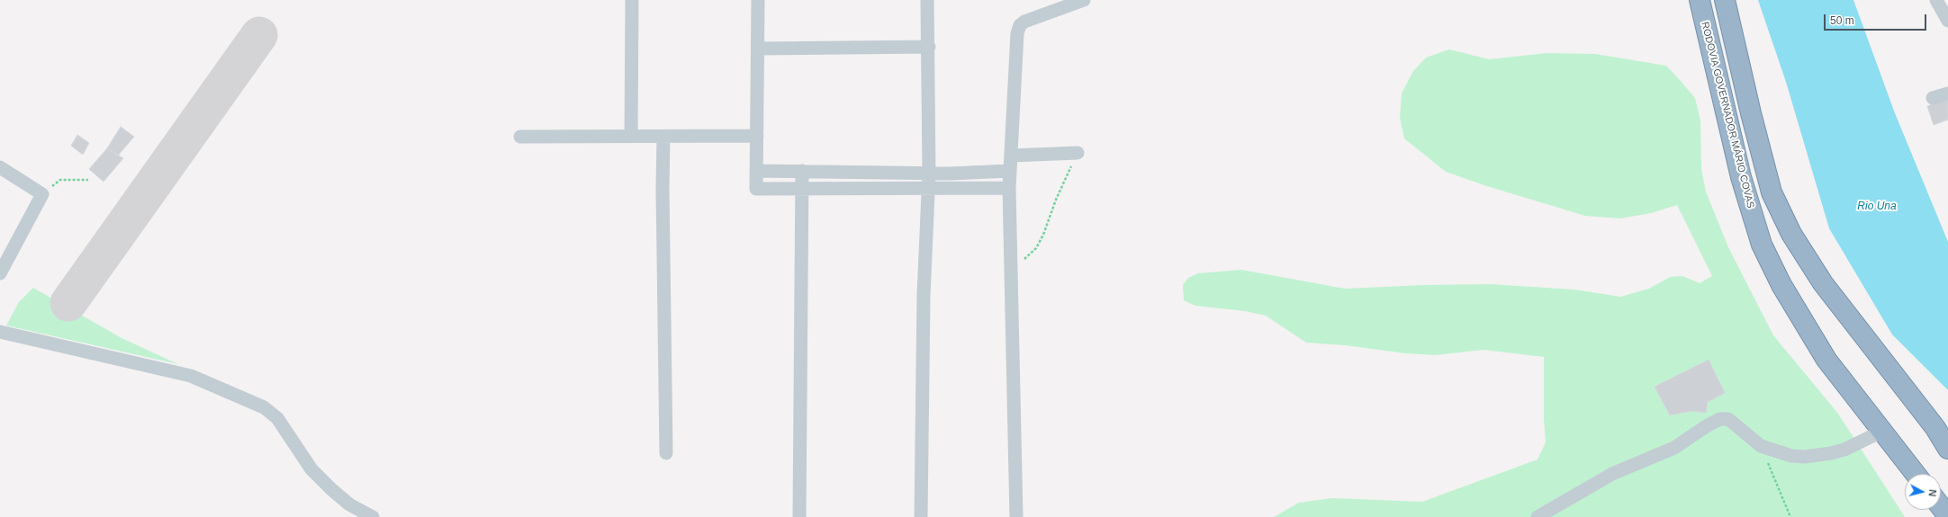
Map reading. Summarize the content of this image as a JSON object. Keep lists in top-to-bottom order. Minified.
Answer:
{"streets":{"highway":["RODOVIA GOVERNADOR MÁRIO COVAS"]},"water":["Rio Una"],"scale_bar":"50 m","north":"right"}
